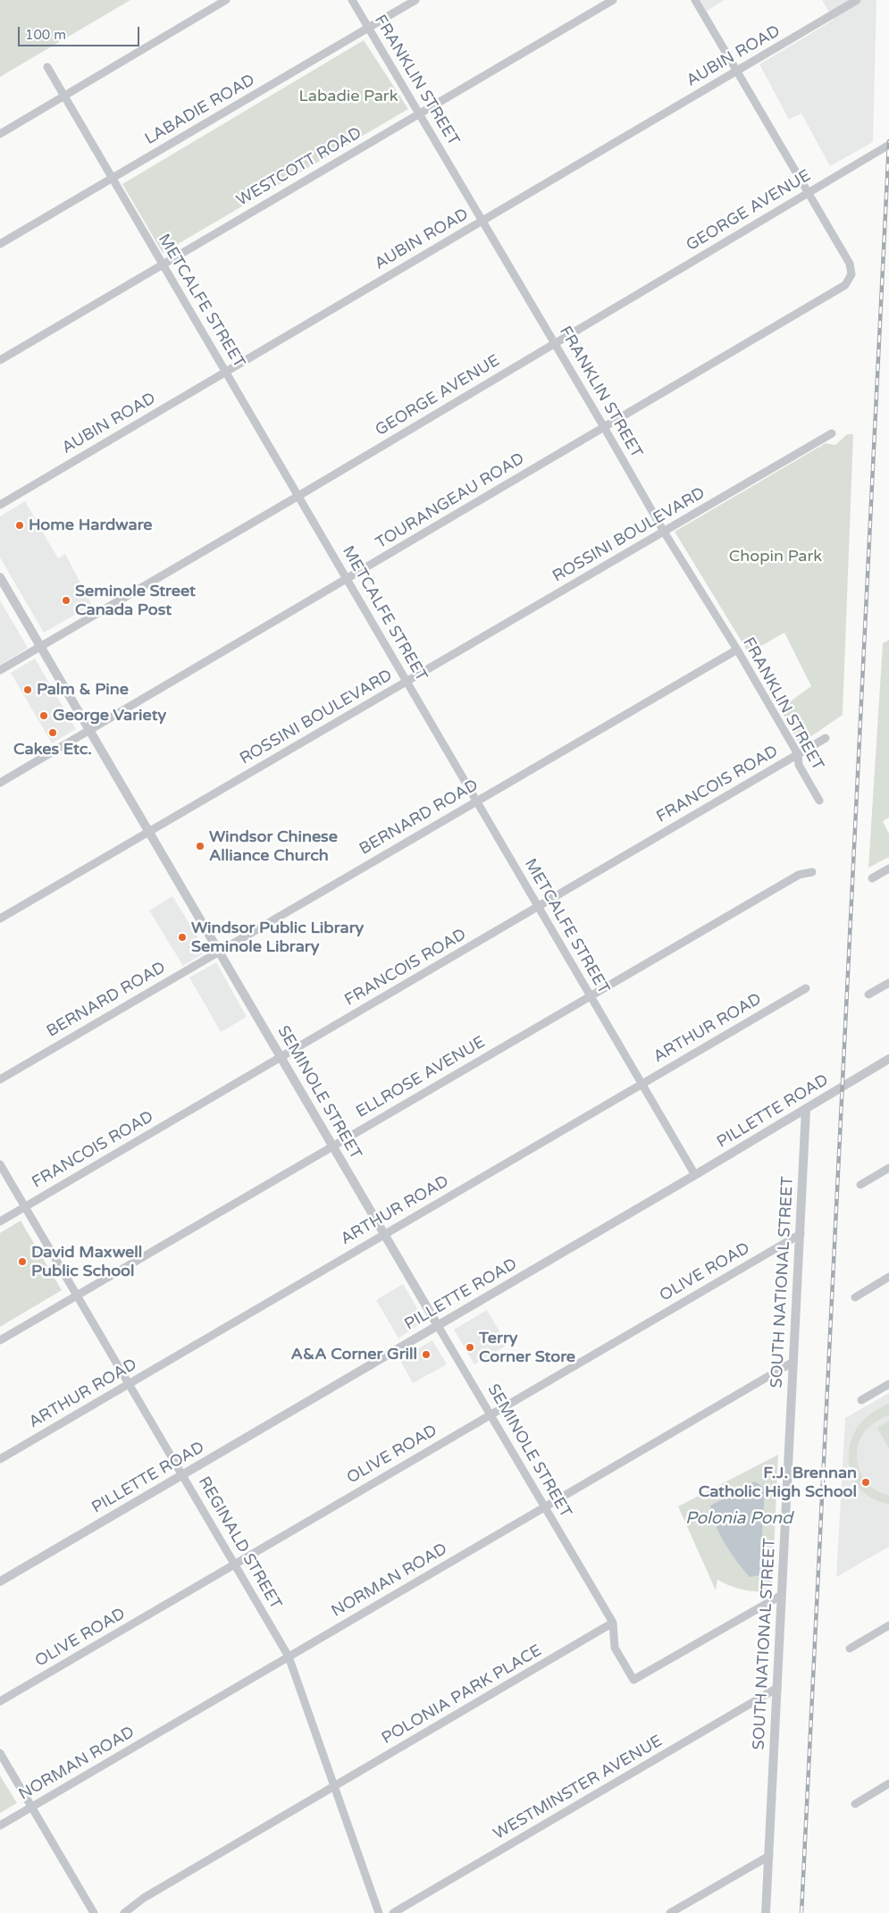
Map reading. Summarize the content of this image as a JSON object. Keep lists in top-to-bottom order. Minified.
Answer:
{"streets":{"street":["AUBIN ROAD","FRANKLIN STREET","LABADIE ROAD","WESTCOTT ROAD","GEORGE AVENUE","METCALFE STREET","TOURANGEAU ROAD","ROSSINI BOULEVARD","FRANCOIS ROAD","BERNARD ROAD","ARTHUR ROAD","ELLROSE AVENUE","SEMINOLE STREET","PILLETTE ROAD","OLIVE ROAD","SOUTH NATIONAL STREET","REGINALD STREET","NORMAN ROAD","POLONIA PARK PLACE","WESTMINSTER AVENUE"]},"crossings":[["AUBIN ROAD","FRANKLIN STREET"],["AUBIN ROAD","METCALFE STREET"],["FRANKLIN STREET","LABADIE ROAD"],["FRANKLIN STREET","WESTCOTT ROAD"],["FRANKLIN STREET","GEORGE AVENUE"],["FRANKLIN STREET","TOURANGEAU ROAD"],["FRANKLIN STREET","ROSSINI BOULEVARD"],["FRANKLIN STREET","FRANCOIS ROAD"],["FRANKLIN STREET","BERNARD ROAD"],["LABADIE ROAD","METCALFE STREET"],["WESTCOTT ROAD","METCALFE STREET"],["GEORGE AVENUE","METCALFE STREET"],["GEORGE AVENUE","TOURANGEAU ROAD"],["GEORGE AVENUE","SEMINOLE STREET"],["METCALFE STREET","TOURANGEAU ROAD"],["METCALFE STREET","ROSSINI BOULEVARD"],["METCALFE STREET","FRANCOIS ROAD"],["METCALFE STREET","BERNARD ROAD"],["METCALFE STREET","ARTHUR ROAD"],["METCALFE STREET","ELLROSE AVENUE"],["METCALFE STREET","PILLETTE ROAD"],["TOURANGEAU ROAD","SEMINOLE STREET"],["ROSSINI BOULEVARD","SEMINOLE STREET"],["FRANCOIS ROAD","SEMINOLE STREET"],["FRANCOIS ROAD","REGINALD STREET"],["BERNARD ROAD","SEMINOLE STREET"],["ARTHUR ROAD","SEMINOLE STREET"],["ARTHUR ROAD","REGINALD STREET"],["ELLROSE AVENUE","SEMINOLE STREET"],["ELLROSE AVENUE","REGINALD STREET"],["SEMINOLE STREET","PILLETTE ROAD"],["SEMINOLE STREET","OLIVE ROAD"],["SEMINOLE STREET","NORMAN ROAD"],["SEMINOLE STREET","POLONIA PARK PLACE"],["PILLETTE ROAD","SOUTH NATIONAL STREET"],["PILLETTE ROAD","REGINALD STREET"],["OLIVE ROAD","SOUTH NATIONAL STREET"],["OLIVE ROAD","REGINALD STREET"],["SOUTH NATIONAL STREET","NORMAN ROAD"],["SOUTH NATIONAL STREET","WESTMINSTER AVENUE"],["REGINALD STREET","NORMAN ROAD"],["REGINALD STREET","POLONIA PARK PLACE"]],"water":["Polonia Pond"],"parks":["Labadie Park","Chopin Park"],"places":["Home Hardware","Seminole Street Canada Post","Palm & Pine","George Variety","Cakes Etc.","Windsor Chinese Alliance Church","Windsor Public Library Seminole Library","David Maxwell Public School","Terry Corner Store","A&A Corner Grill","F.J. Brennan Catholic High School"],"scale_bar":"100 m"}
